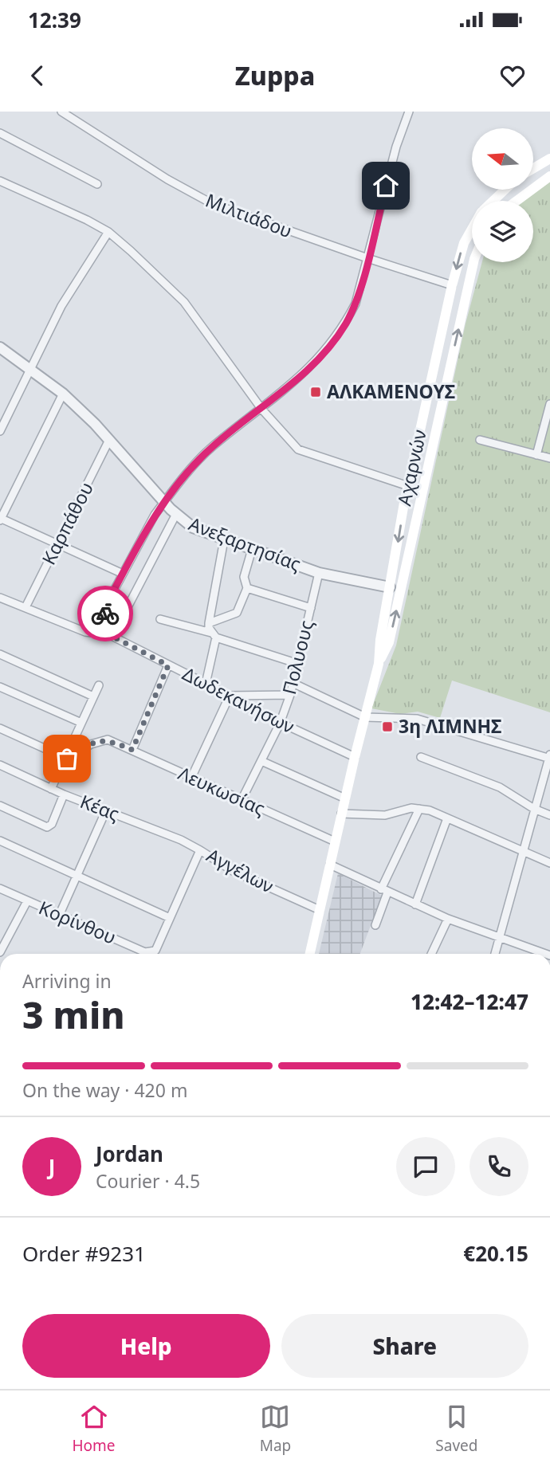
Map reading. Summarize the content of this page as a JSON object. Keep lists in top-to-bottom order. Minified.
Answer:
{"streets":{"main road":["Αχαρνών"],"street":["Μιλτιάδου","Καρπάθου","Ανεξαρτησίας","Πολυους","Δωδεκανήσων","Λευκωσίας","Κέας","Αγγέλων","Κορίνθου"]},"crossings":[["Μιλτιάδου","Αχαρνών"],["Αχαρνών","Ανεξαρτησίας"],["Αχαρνών","Δωδεκανήσων"],["Αχαρνών","Λευκωσίας"],["Αχαρνών","Αγγέλων"],["Καρπάθου","Ανεξαρτησίας"],["Καρπάθου","Δωδεκανήσων"],["Ανεξαρτησίας","Πολυους"],["Πολυους","Δωδεκανήσων"],["Πολυους","Λευκωσίας"],["Κέας","Αγγέλων"],["Αγγέλων","Κορίνθου"]],"places":{"transit":["ΑΛΚΑΜΕΝΟΥΣ","3η ΛΙΜΝΗΣ"]},"north":"left","page":{"status":"12:39","header":"Zuppa","heading":["3 min","Arriving in","12:42–12:47"],"panel":["Jordan","Courier · 4.5","Order #9231","€20.15"],"bar":"On the way · 420 m","round":"J","buttons":["Help","Share"],"tabs":["Home","Map","Saved"]}}
